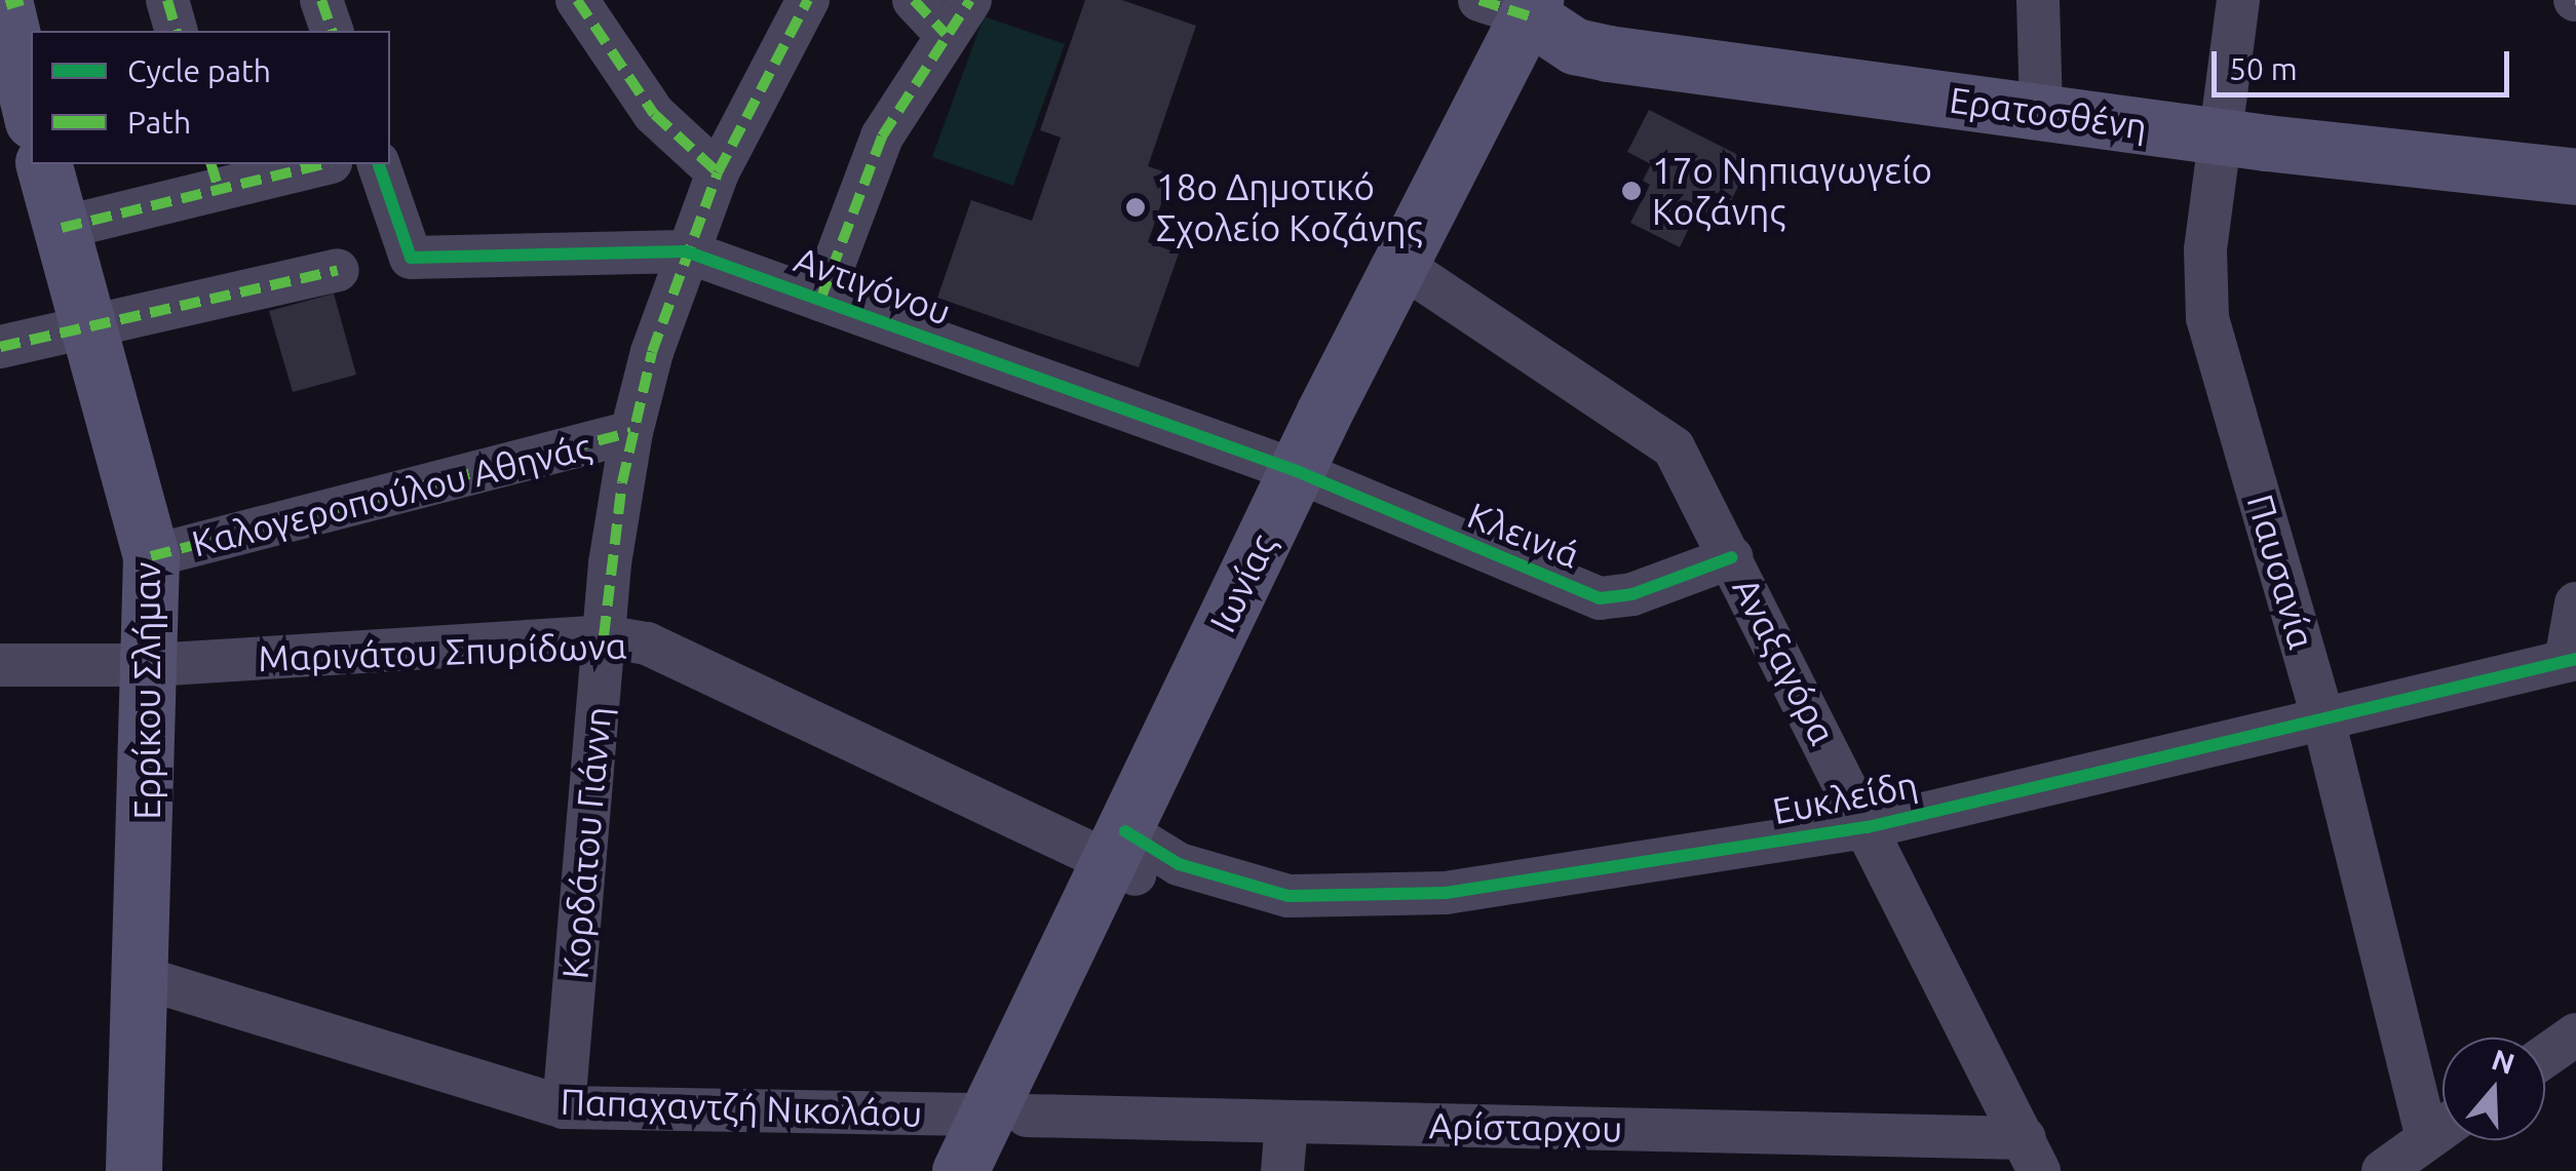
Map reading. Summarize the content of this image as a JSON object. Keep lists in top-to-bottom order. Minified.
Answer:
{"streets":{"street":["Ερατοσθένη","Αντιγόνου","Καλογεροπούλου Αθηνάς","Κλεινιά","Παυσανία","Ιωνίας","Μαρινάτου Σπυρίδωνα","Αναξαγόρα","Ερρίκου Σλήμαν","Ευκλείδη","Κορδάτου Γιάννη","Παπαχαντζή Νικολάου","Αρίσταρχου"]},"crossings":[["Ερατοσθένη","Παυσανία"],["Ερατοσθένη","Ιωνίας"],["Αντιγόνου","Κλεινιά"],["Αντιγόνου","Ιωνίας"],["Αντιγόνου","Κορδάτου Γιάννη"],["Καλογεροπούλου Αθηνάς","Ερρίκου Σλήμαν"],["Καλογεροπούλου Αθηνάς","Κορδάτου Γιάννη"],["Κλεινιά","Ιωνίας"],["Κλεινιά","Αναξαγόρα"],["Παυσανία","Ευκλείδη"],["Ιωνίας","Μαρινάτου Σπυρίδωνα"],["Ιωνίας","Αναξαγόρα"],["Ιωνίας","Ευκλείδη"],["Ιωνίας","Παπαχαντζή Νικολάου"],["Ιωνίας","Αρίσταρχου"],["Μαρινάτου Σπυρίδωνα","Ερρίκου Σλήμαν"],["Μαρινάτου Σπυρίδωνα","Ευκλείδη"],["Μαρινάτου Σπυρίδωνα","Κορδάτου Γιάννη"],["Αναξαγόρα","Ευκλείδη"],["Αναξαγόρα","Αρίσταρχου"],["Ερρίκου Σλήμαν","Παπαχαντζή Νικολάου"],["Κορδάτου Γιάννη","Παπαχαντζή Νικολάου"],["Παπαχαντζή Νικολάου","Αρίσταρχου"]],"places":["17ο Νηπιαγωγείο Κοζάνης","18ο Δημοτικό Σχολείο Κοζάνης"],"legend":["Cycle path","Path"],"scale_bar":"50 m","north":"top"}
